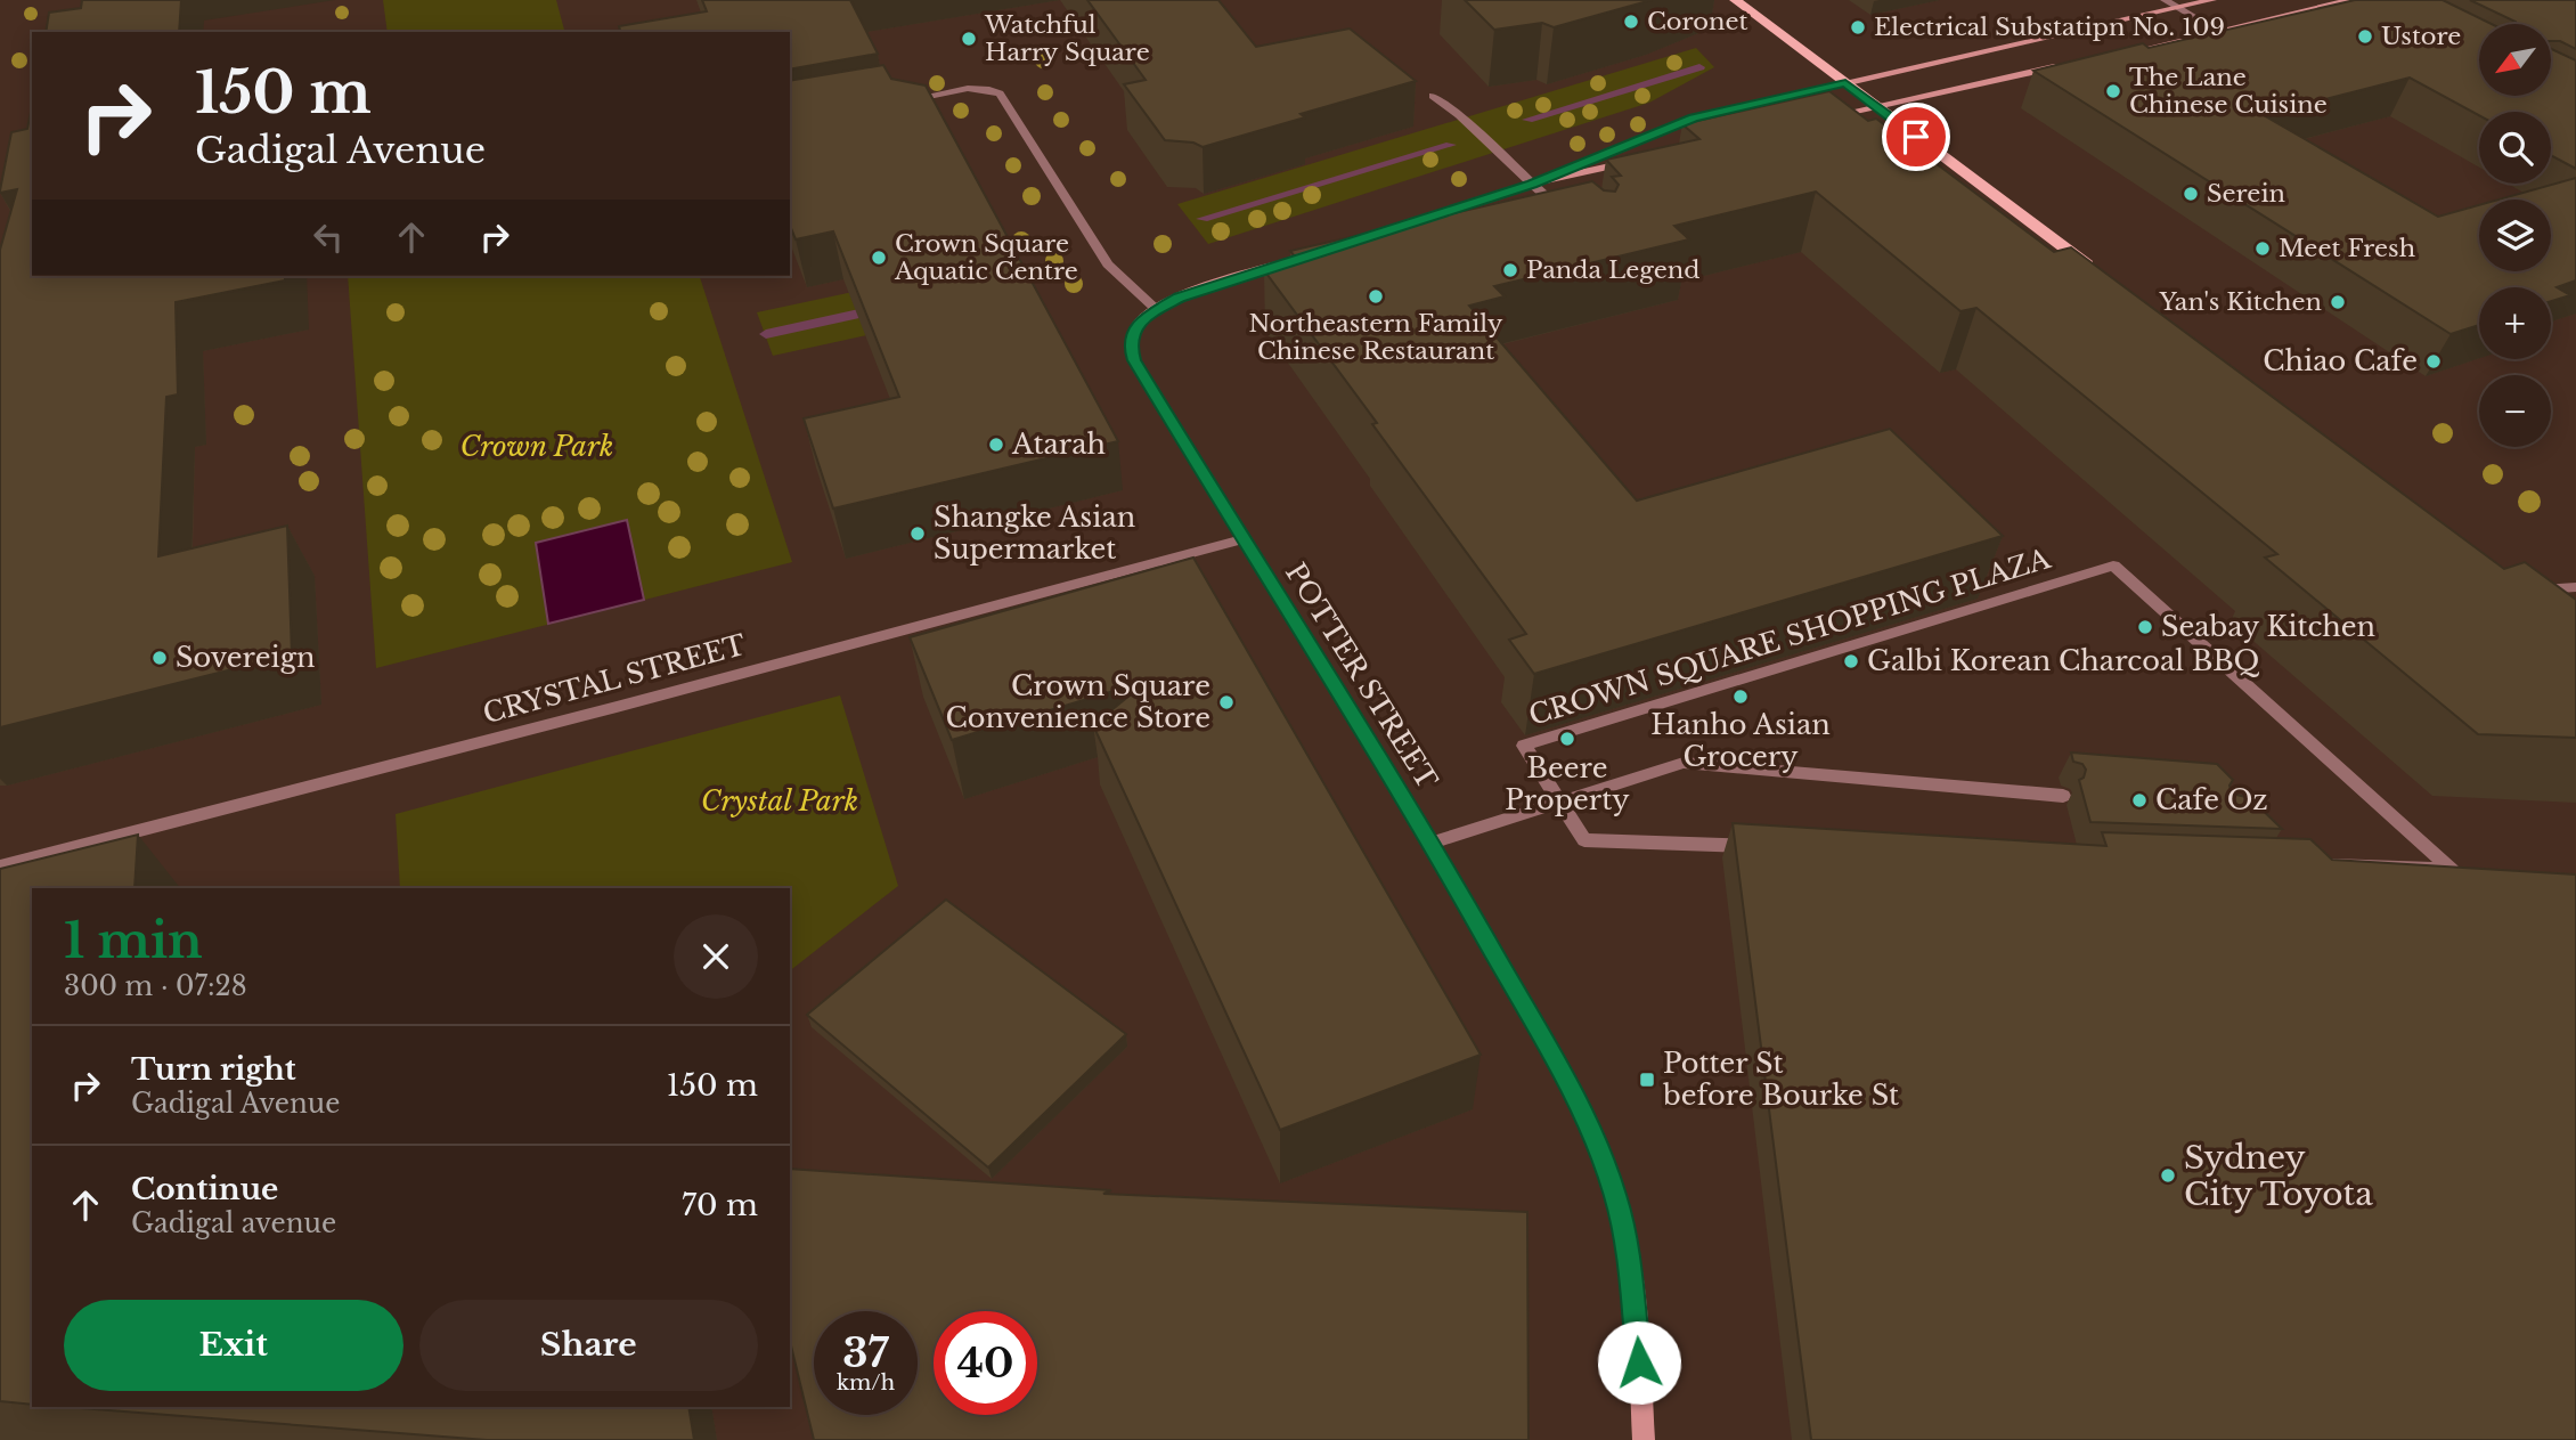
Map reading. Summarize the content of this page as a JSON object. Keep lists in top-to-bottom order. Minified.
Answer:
{"streets":{"street":["CROWN SQUARE SHOPPING PLAZA","POTTER STREET","CRYSTAL STREET"]},"crossings":[["POTTER STREET","CRYSTAL STREET"]],"parks":["Crown Park","Crystal Park"],"places":{"other":["Coronet","Electrical Substatipn No. 109","Ustore","Watchful Harry Square","The Lane Chinese Cuisine","Serein","Meet Fresh","Crown Square Aquatic Centre","Panda Legend","Northeastern Family Chinese Restaurant","Yan's Kitchen","Chiao Cafe","Atarah","Shangke Asian Supermarket","Seabay Kitchen","Sovereign","Galbi Korean Charcoal BBQ","Hanho Asian Grocery","Crown Square Convenience Store","Beere Property","Cafe Oz","Sydney City Toyota"],"transit":["Potter St before Bourke St"]},"north":"bottom left","page":{"map_buttons":["+","−"],"turn":["150 m","Gadigal Avenue"],"heading":["1 min","300 m · 07:28"],"list":[{"name":"Turn right","note":"Gadigal Avenue","value":"150 m"},{"name":"Continue","note":"Gadigal avenue","value":"70 m"}],"buttons":["Exit","Share"],"speed":"37 km/h","limit":"40"}}
